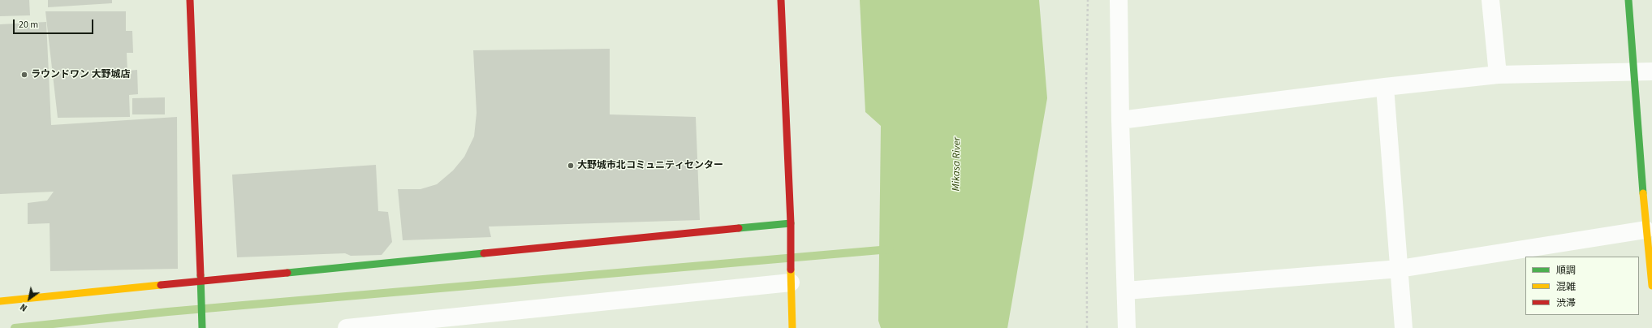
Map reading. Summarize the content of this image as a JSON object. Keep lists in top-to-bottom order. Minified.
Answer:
{"water":["Mikasa River"],"places":["ラウンドワン 大野城店","大野城市北コミュニティセンター"],"legend":["順調","混雑","渋滞"],"scale_bar":"20 m","north":"bottom left"}
